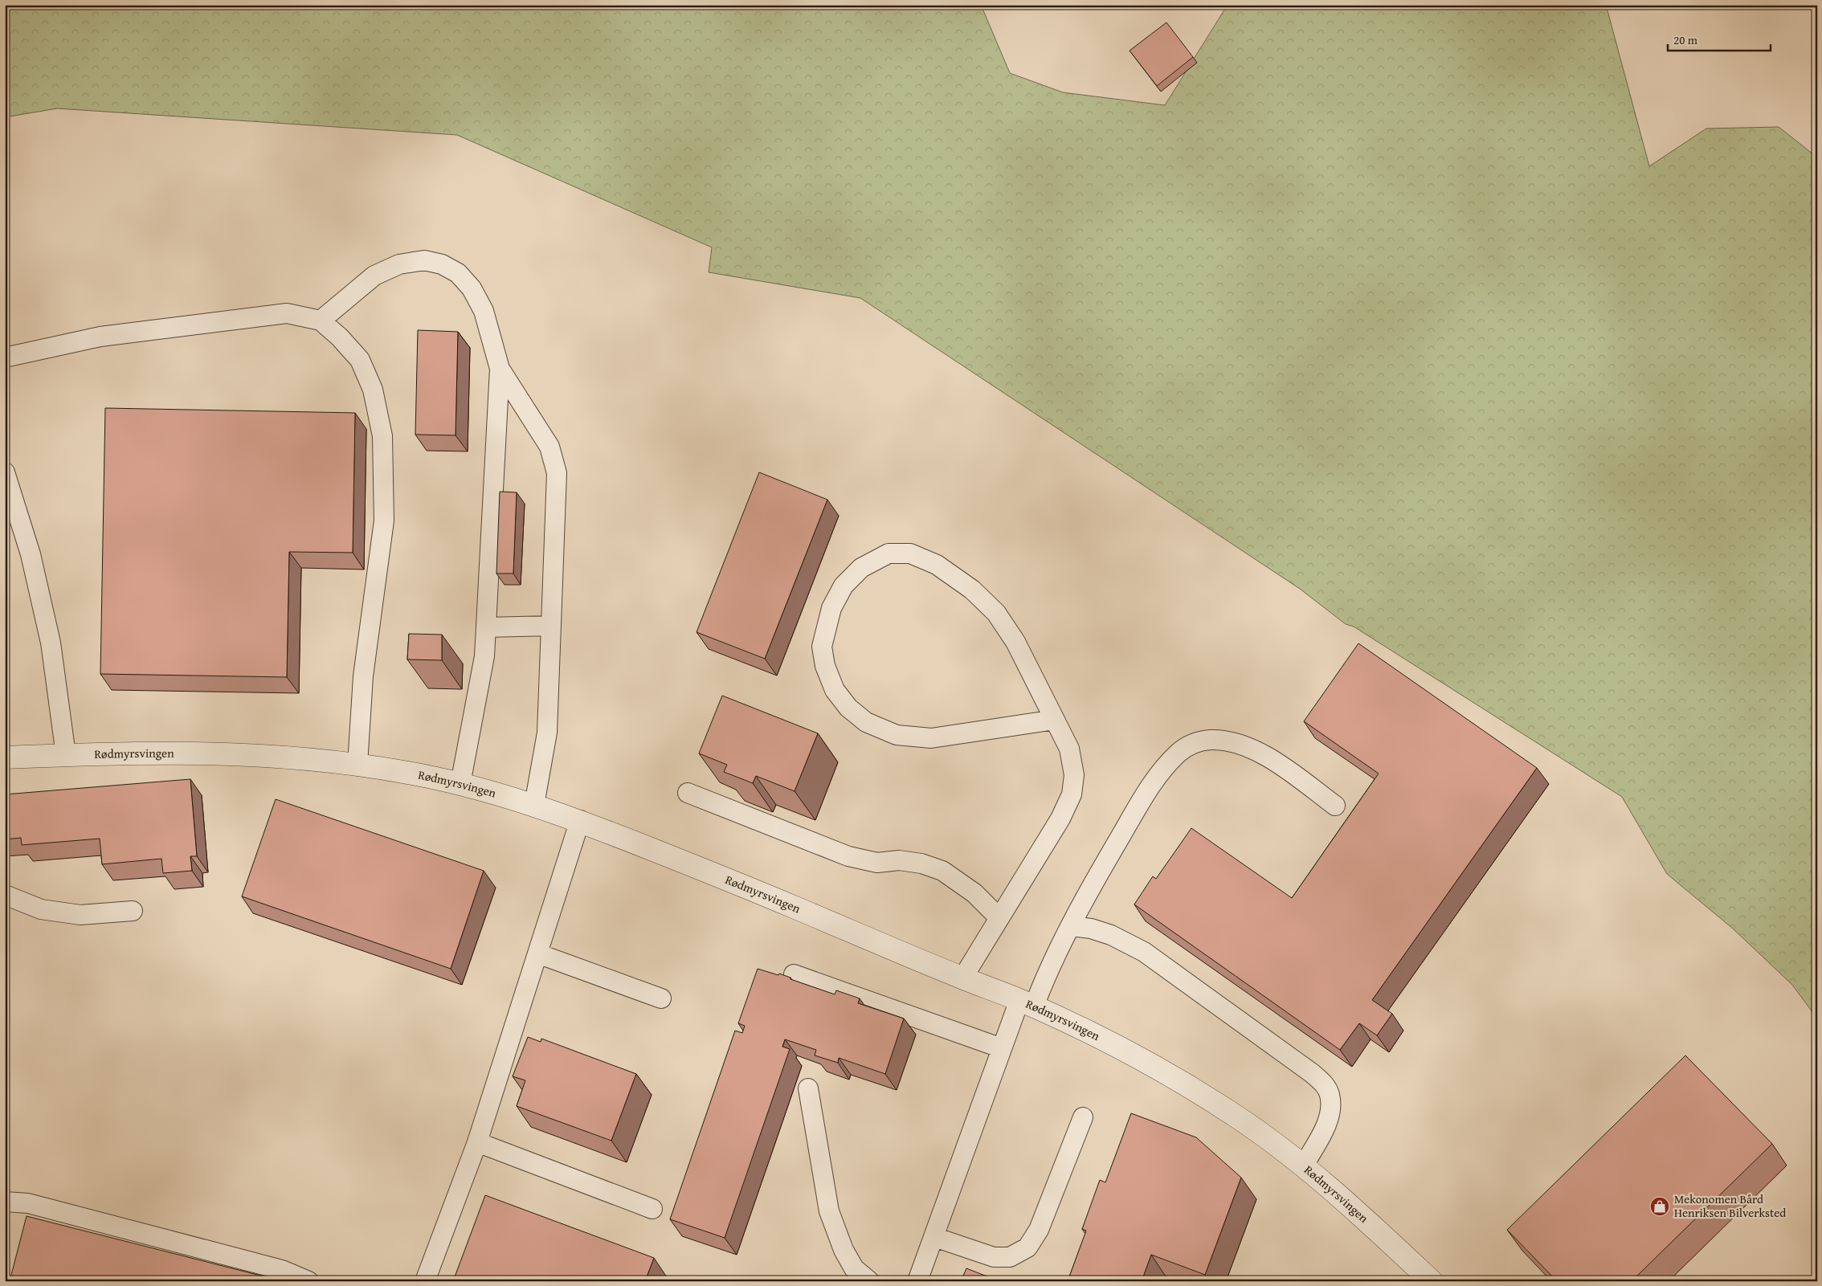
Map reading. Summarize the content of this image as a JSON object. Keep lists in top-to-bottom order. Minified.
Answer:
{"streets":{"street":["Rødmyrsvingen"]},"places":{"shop":["Mekonomen Bård Henriksen Bilverksted"]},"scale_bar":"20 m"}
